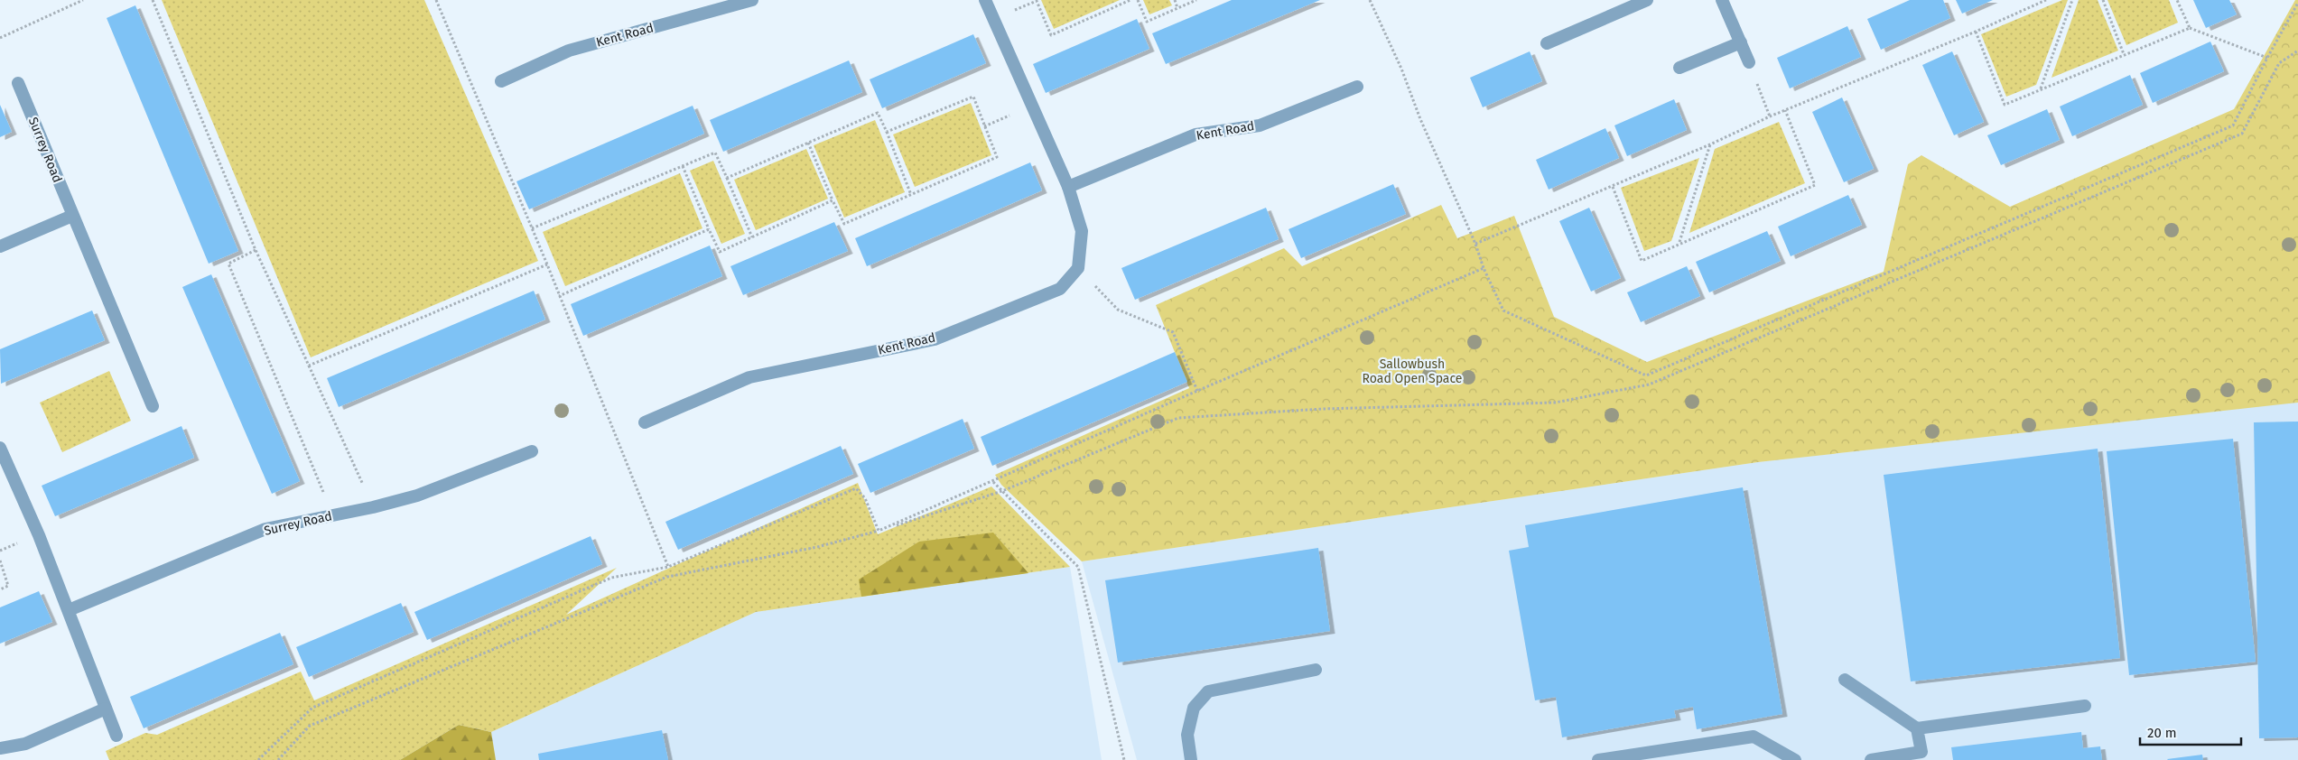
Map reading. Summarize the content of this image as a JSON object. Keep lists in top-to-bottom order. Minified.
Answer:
{"streets":{"street":["Kent Road","Surrey Road"]},"parks":["Sallowbush Road Open Space"],"scale_bar":"20 m"}
